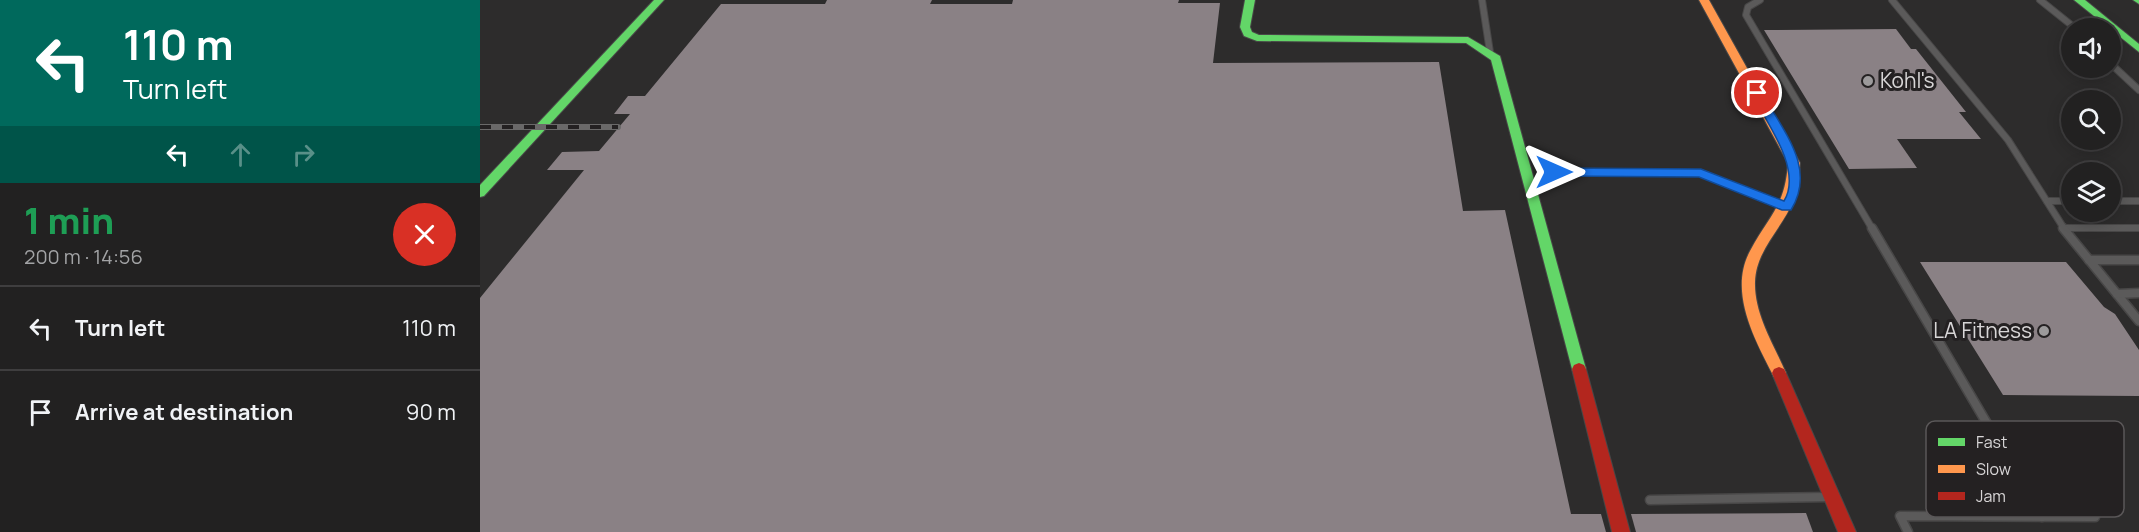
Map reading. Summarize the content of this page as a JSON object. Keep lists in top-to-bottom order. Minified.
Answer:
{"places":["Kohl's","LA Fitness"],"legend":["Fast","Slow","Jam"],"page":{"turn":["110 m","Turn left"],"heading":["1 min","200 m · 14:56"],"list":[{"name":"Turn left","value":"110 m"},{"name":"Arrive at destination","value":"90 m"}]}}
